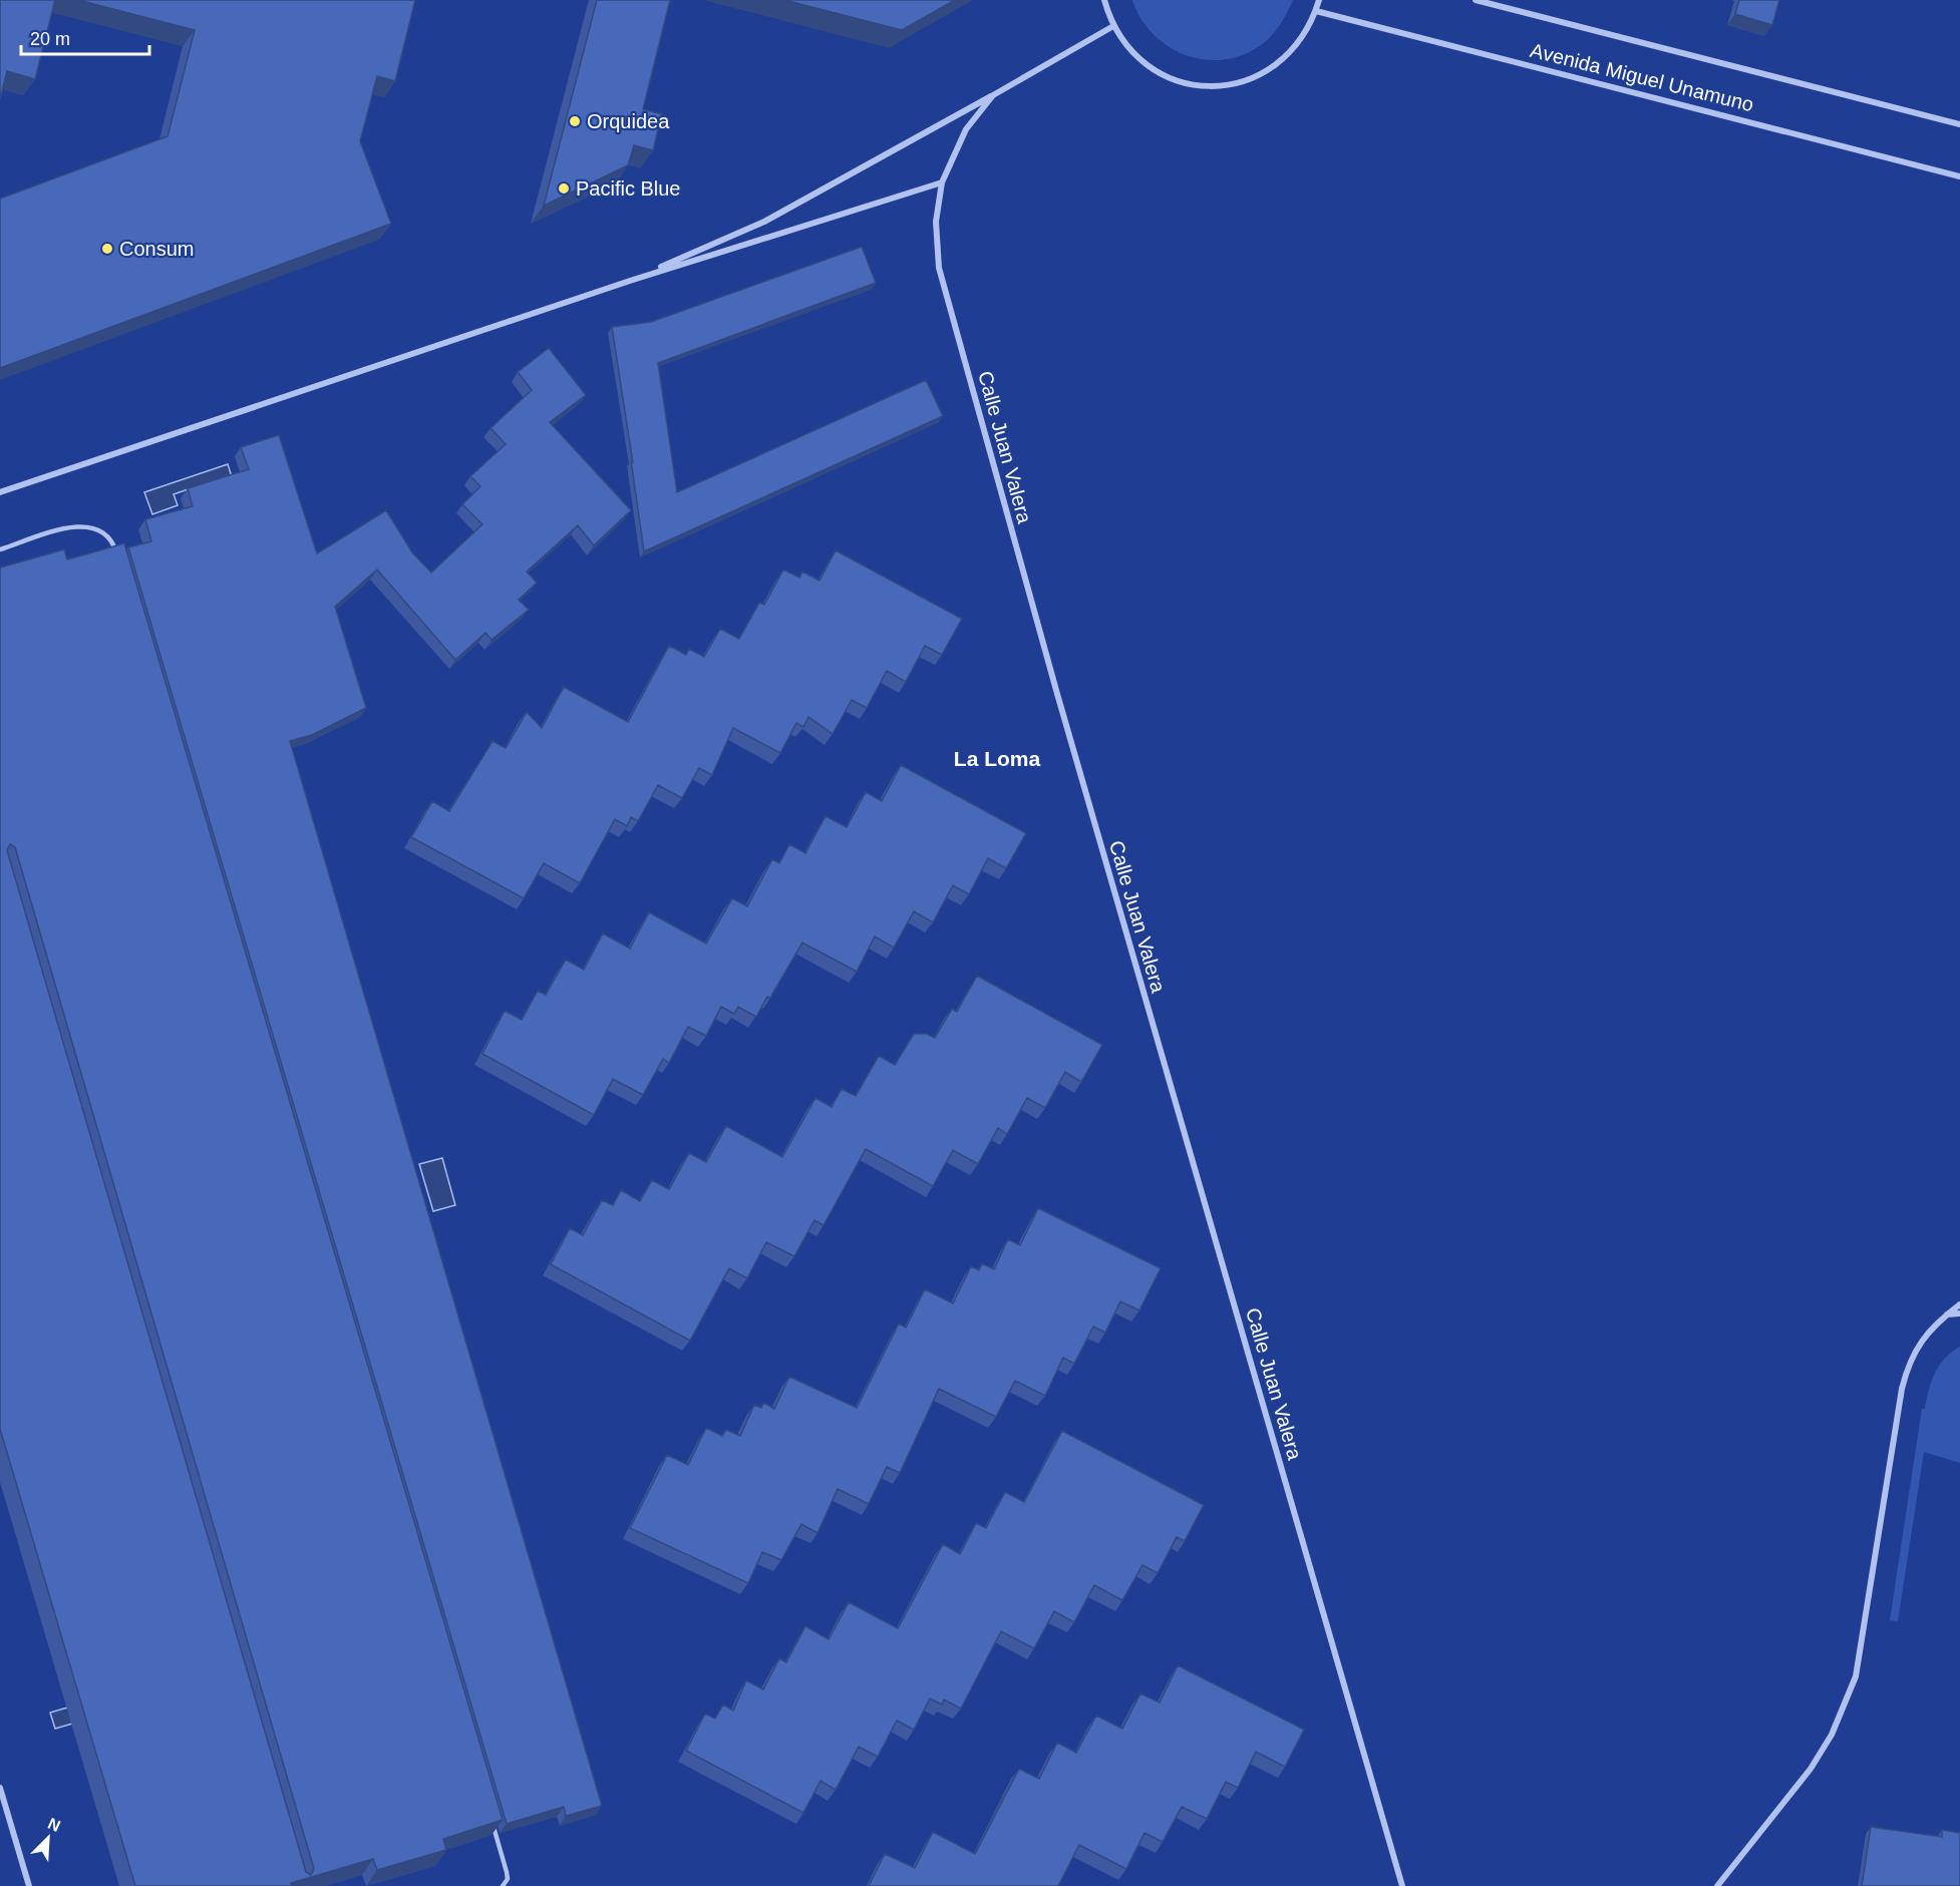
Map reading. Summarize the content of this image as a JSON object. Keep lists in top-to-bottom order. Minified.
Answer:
{"streets":{"street":["Avenida Miguel Unamuno","Calle Juan Valera"]},"districts":["La Loma"],"places":["Orquidea","Pacific Blue","Consum"],"scale_bar":"20 m","north":"top right"}
